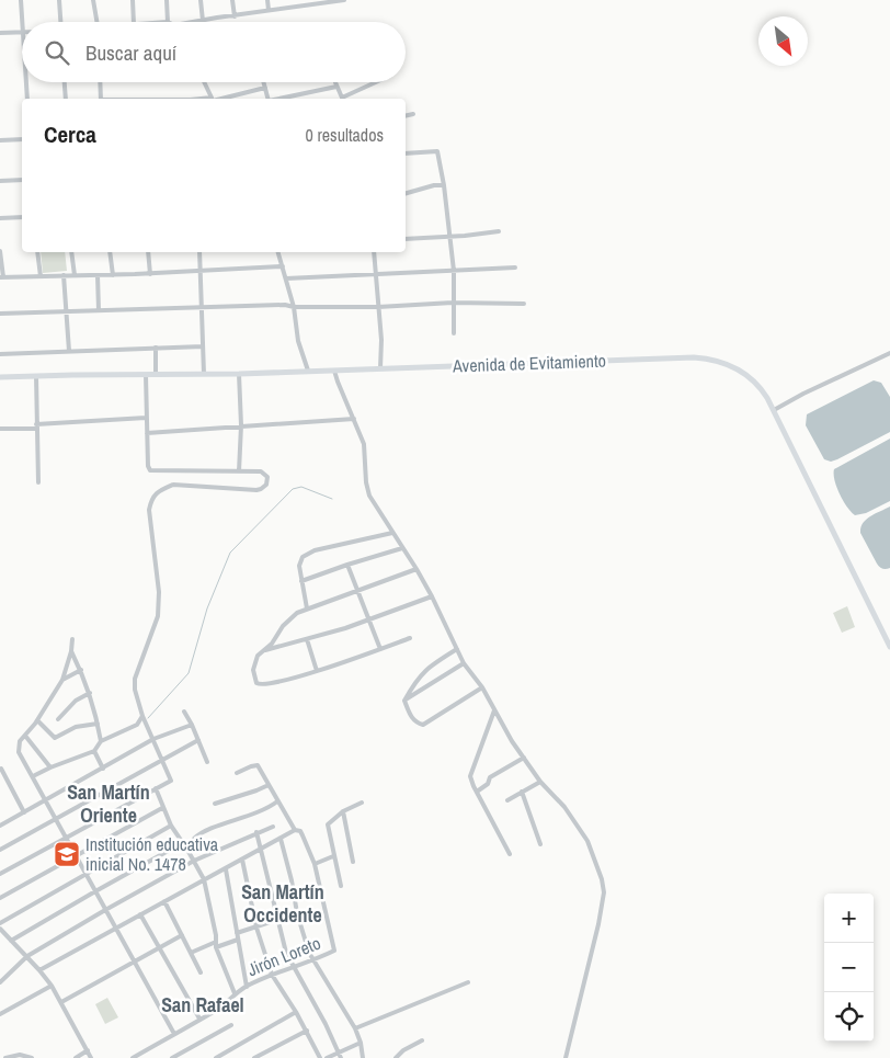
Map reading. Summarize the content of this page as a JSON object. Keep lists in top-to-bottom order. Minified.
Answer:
{"streets":{"street":["Avenida de Evitamiento","Jirón Loreto"]},"districts":["San Martín Oriente","San Martín Occidente","San Rafael"],"places":{"school or university":["Institución educativa inicial No. 1478"]},"north":"bottom right","page":{"search":"Buscar aquí","heading":["Cerca","0 resultados"],"map_buttons":["+","−"]}}
